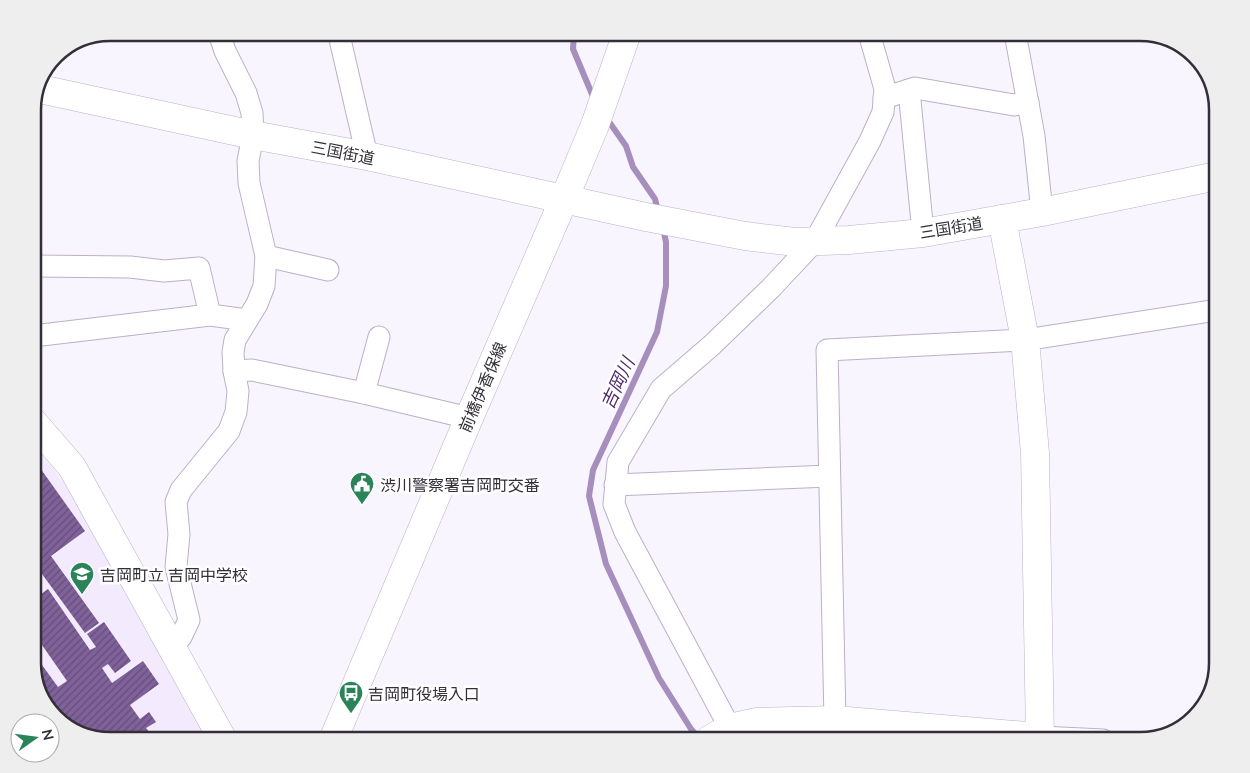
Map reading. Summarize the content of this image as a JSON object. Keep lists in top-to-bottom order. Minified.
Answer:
{"streets":{"street":["三国街道","前橋伊香保線"]},"crossings":[["三国街道","前橋伊香保線"]],"water":["吉岡川"],"places":{"public building":["渋川警察署吉岡町交番"],"school or university":["吉岡町立 吉岡中学校"],"bus stop":["吉岡町役場入口"]},"north":"right"}
